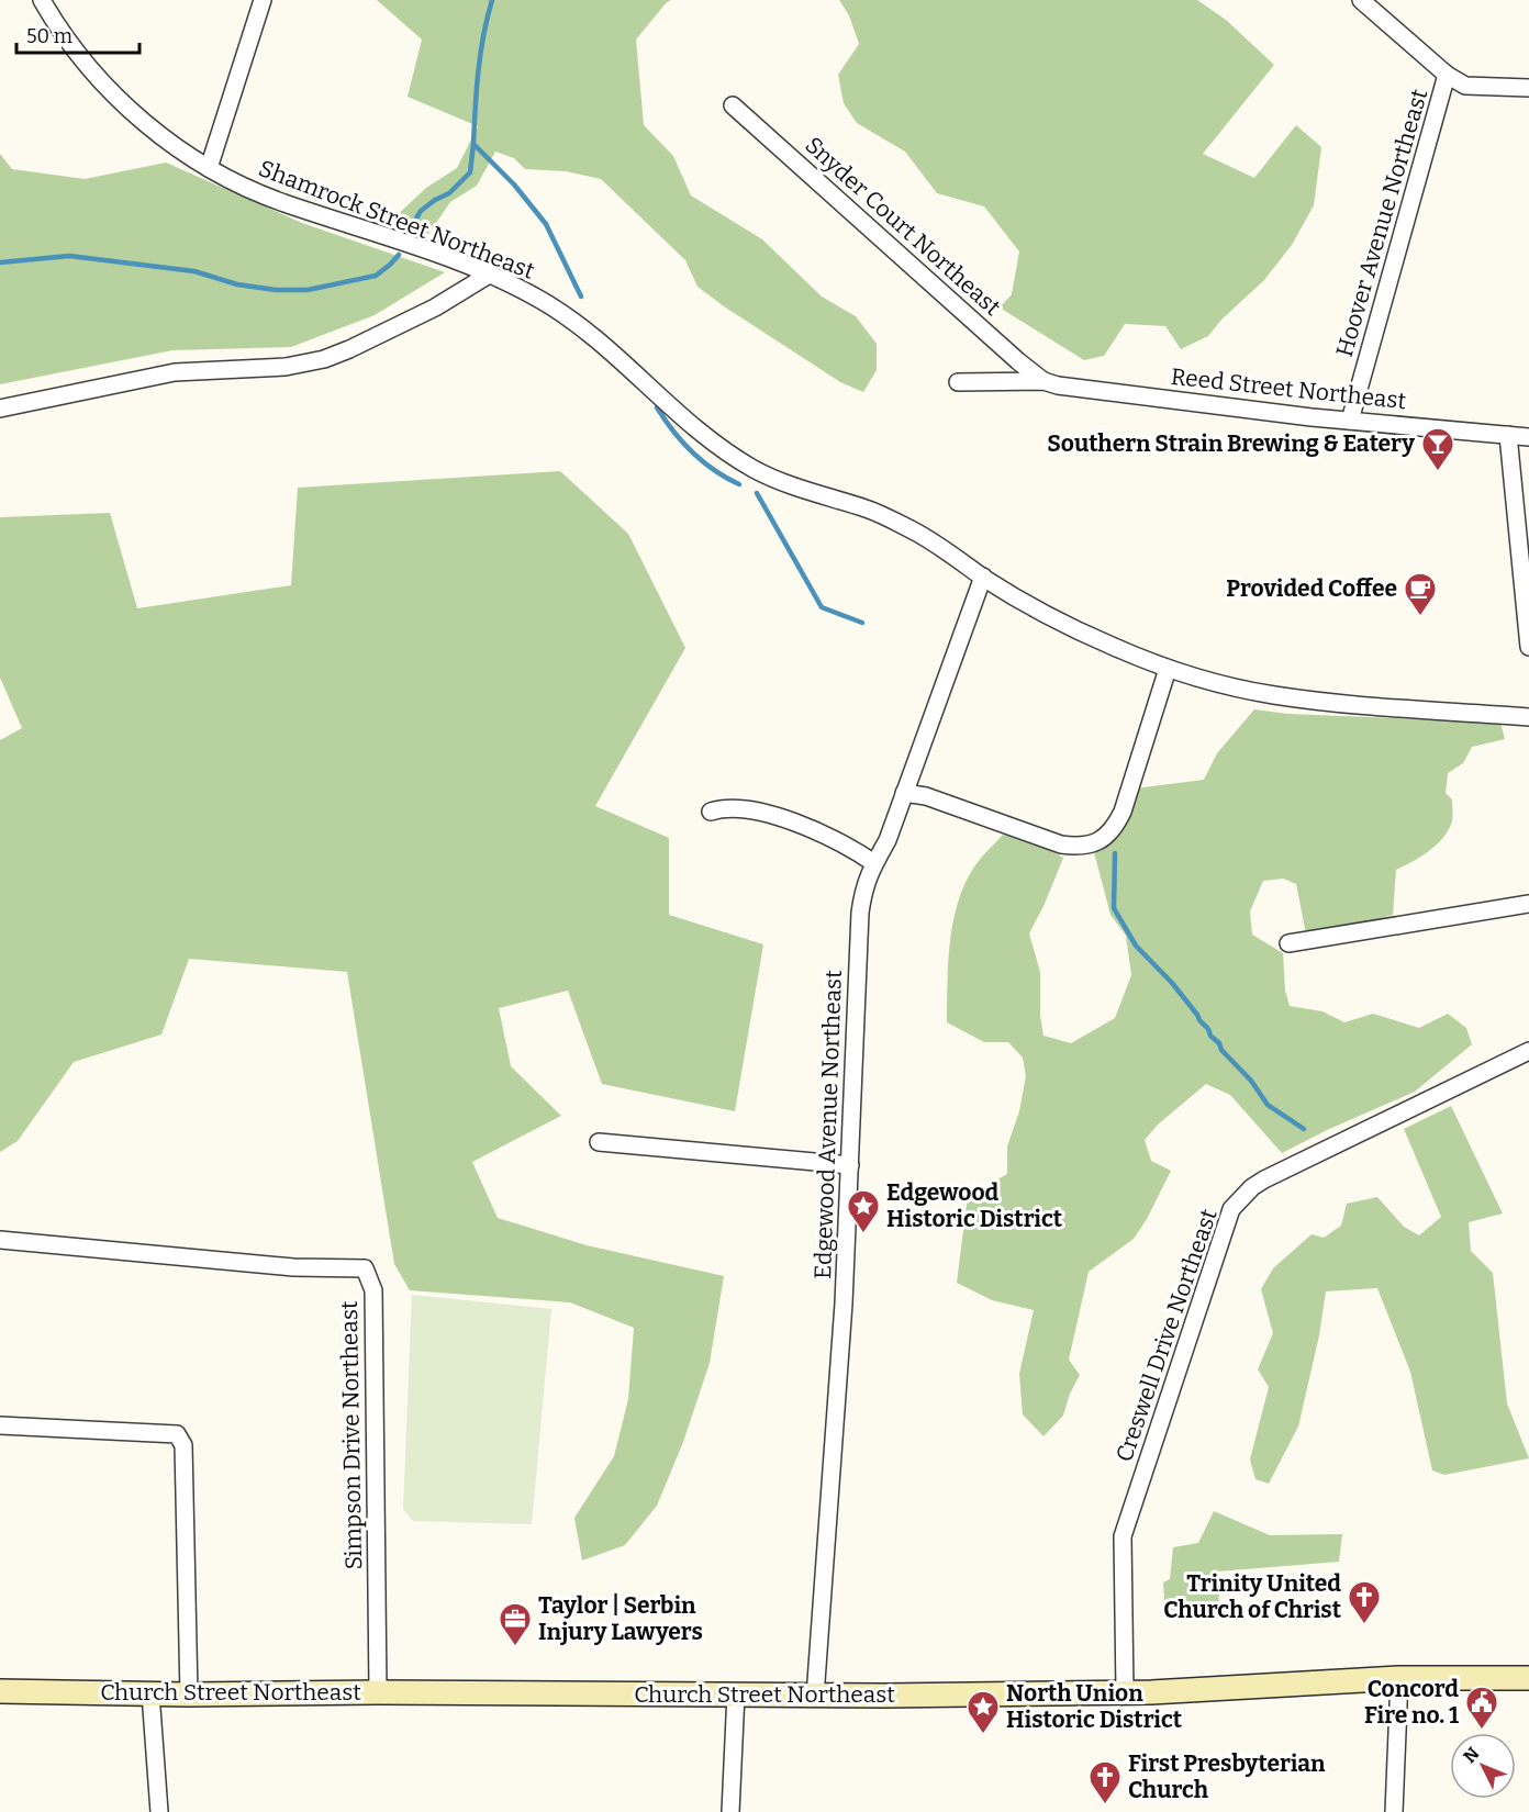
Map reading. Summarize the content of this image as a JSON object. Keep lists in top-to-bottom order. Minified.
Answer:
{"streets":{"main road":["Church Street Northeast"],"street":["Shamrock Street Northeast","Hoover Avenue Northeast","Snyder Court Northeast","Reed Street Northeast","Edgewood Avenue Northeast","Creswell Drive Northeast","Simpson Drive Northeast"]},"crossings":[["Shamrock Street Northeast","Edgewood Avenue Northeast"],["Hoover Avenue Northeast","Reed Street Northeast"],["Snyder Court Northeast","Reed Street Northeast"],["Edgewood Avenue Northeast","Church Street Northeast"],["Creswell Drive Northeast","Church Street Northeast"],["Simpson Drive Northeast","Church Street Northeast"]],"places":{"bar":["Southern Strain Brewing & Eatery"],"cafe":["Provided Coffee"],"place":["Edgewood Historic District","North Union Historic District"],"church":["Trinity United Church of Christ","First Presbyterian Church"],"office":["Taylor | Serbin Injury Lawyers"],"public building":["Concord Fire no. 1"]},"scale_bar":"50 m","north":"top left"}
